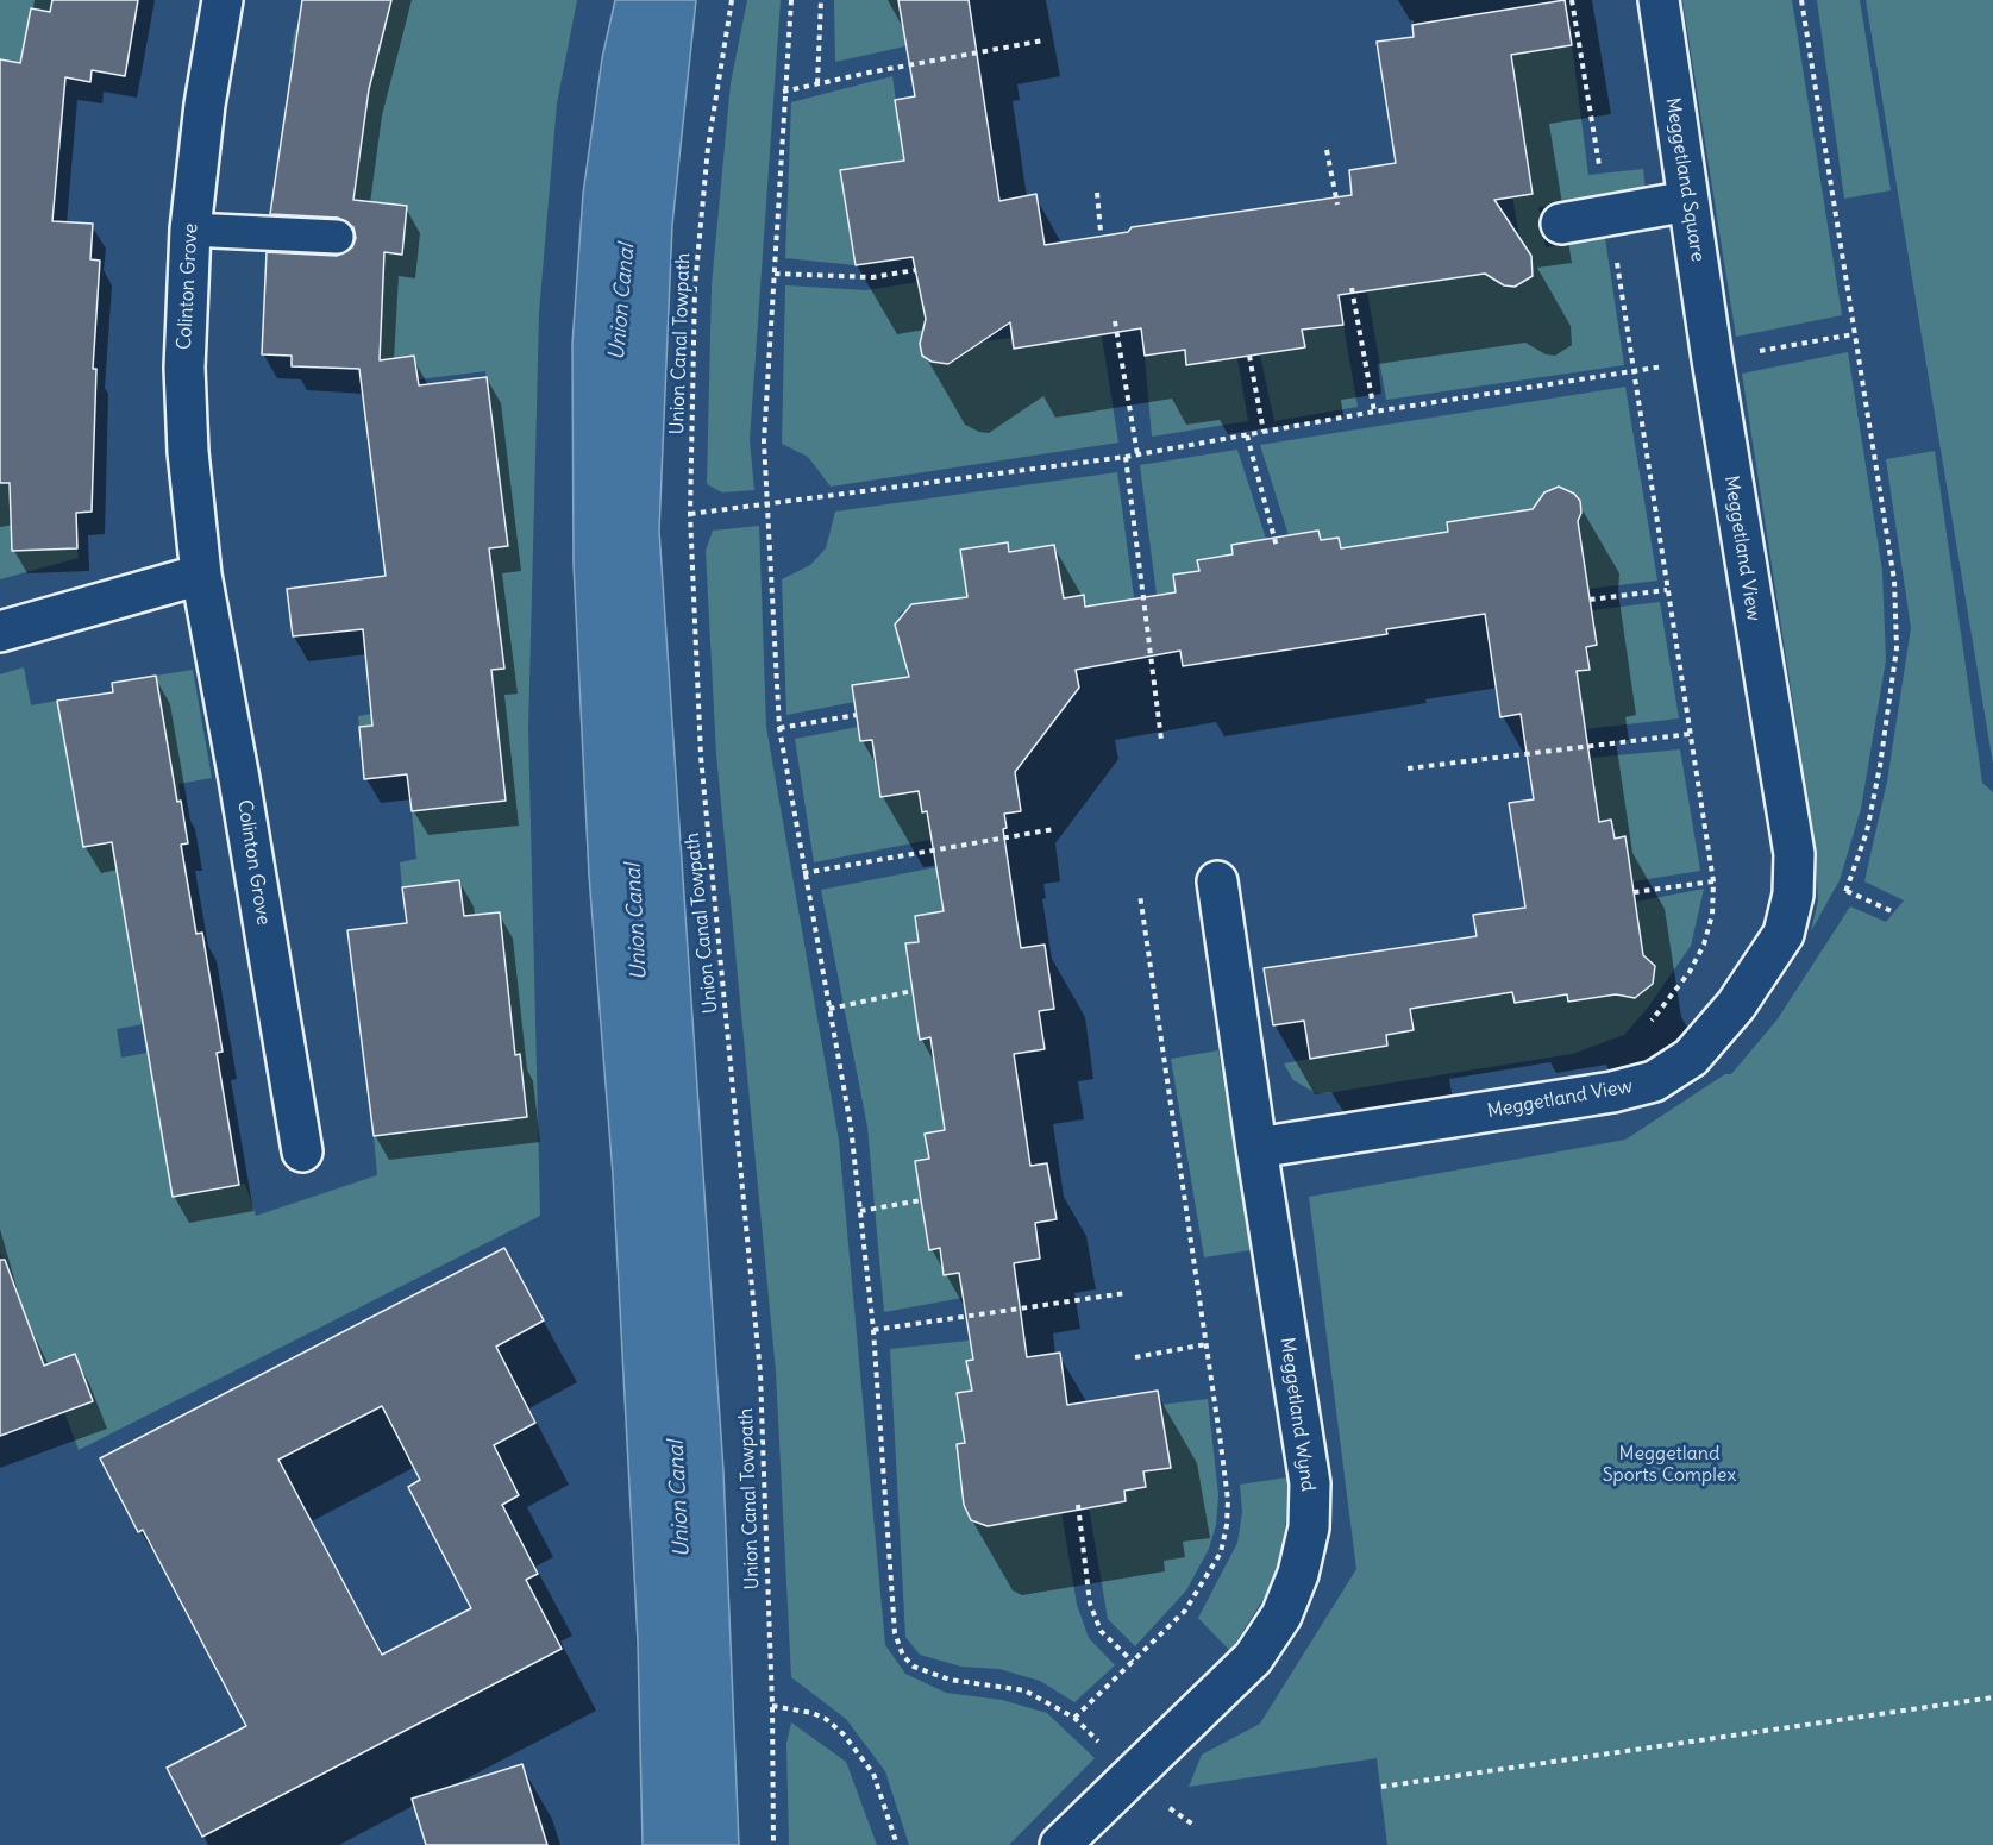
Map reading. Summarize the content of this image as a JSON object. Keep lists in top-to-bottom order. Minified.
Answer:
{"streets":{"street":["Meggetland Square","Colinton Grove","Meggetland View","Meggetland Wynd"],"path":["Union Canal Towpath"]},"crossings":[["Meggetland Square","Meggetland View"],["Meggetland View","Meggetland Wynd"]],"water":["Union Canal"],"parks":["Meggetland Sports Complex"]}
